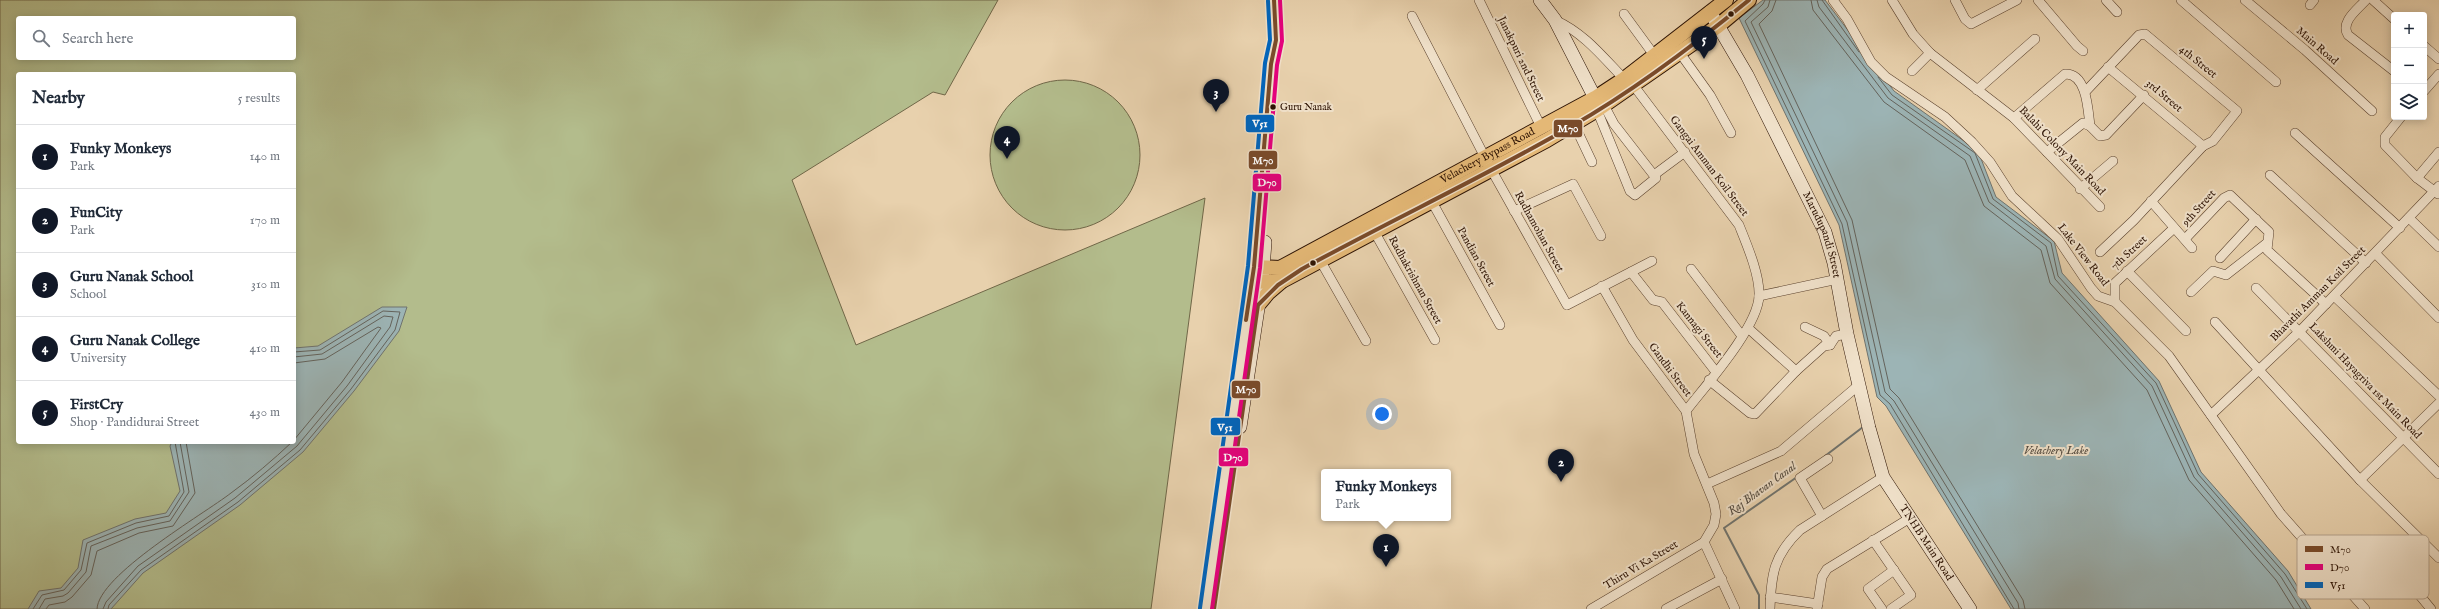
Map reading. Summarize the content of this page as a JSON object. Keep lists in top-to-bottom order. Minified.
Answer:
{"streets":{"main road":["Velachery Bypass Road","Marudupandi Street","TNHB Main Road"],"street":["Main Road","Janakpuri 2nd Street","4th Street","3rd Street","Balahi Colony Main Road","Gangai Amman Koil Street","9th Street","Radhamohan Street","7th Street","Lake View Road","Pandian Street","Radhakrishnan Street","Bhavathi Amman Koil Street","Kannagi Street","Gandhi Street","Lakshmi Hayagriva 1st Main Road","Thiru Vi Ka Street"]},"crossings":[["Janakpuri 2nd Street","Velachery Bypass Road"],["4th Street","3rd Street"],["Velachery Bypass Road","Gangai Amman Koil Street"],["Velachery Bypass Road","Radhamohan Street"],["Velachery Bypass Road","Marudupandi Street"],["Velachery Bypass Road","Pandian Street"],["Velachery Bypass Road","Radhakrishnan Street"],["Radhamohan Street","Gandhi Street"],["Marudupandi Street","TNHB Main Road"],["7th Street","Lake View Road"],["Lake View Road","Bhavathi Amman Koil Street"],["Bhavathi Amman Koil Street","Lakshmi Hayagriva 1st Main Road"],["Gandhi Street","Thiru Vi Ka Street"]],"water":["Velachery Lake","Raj Bhavan Canal"],"places":["Guru Nanak"],"lines":["transit line M70","transit line D70","transit line V51"],"legend":["M70","D70","V51"],"page":{"map_buttons":["+","−"],"search":"Search here","pins":["5","3","4","2","1"],"heading":["Nearby","5 results"],"list":[{"mark":"1","name":"Funky Monkeys","note":"Park","value":"140 m"},{"mark":"2","name":"FunCity","note":"Park","value":"170 m"},{"mark":"3","name":"Guru Nanak School","note":"School","value":"310 m"},{"mark":"4","name":"Guru Nanak College","note":"University","value":"410 m"},{"mark":"5","name":"FirstCry","note":"Shop · Pandidurai Street","value":"430 m"}],"popup":["Funky Monkeys","Park"]}}
